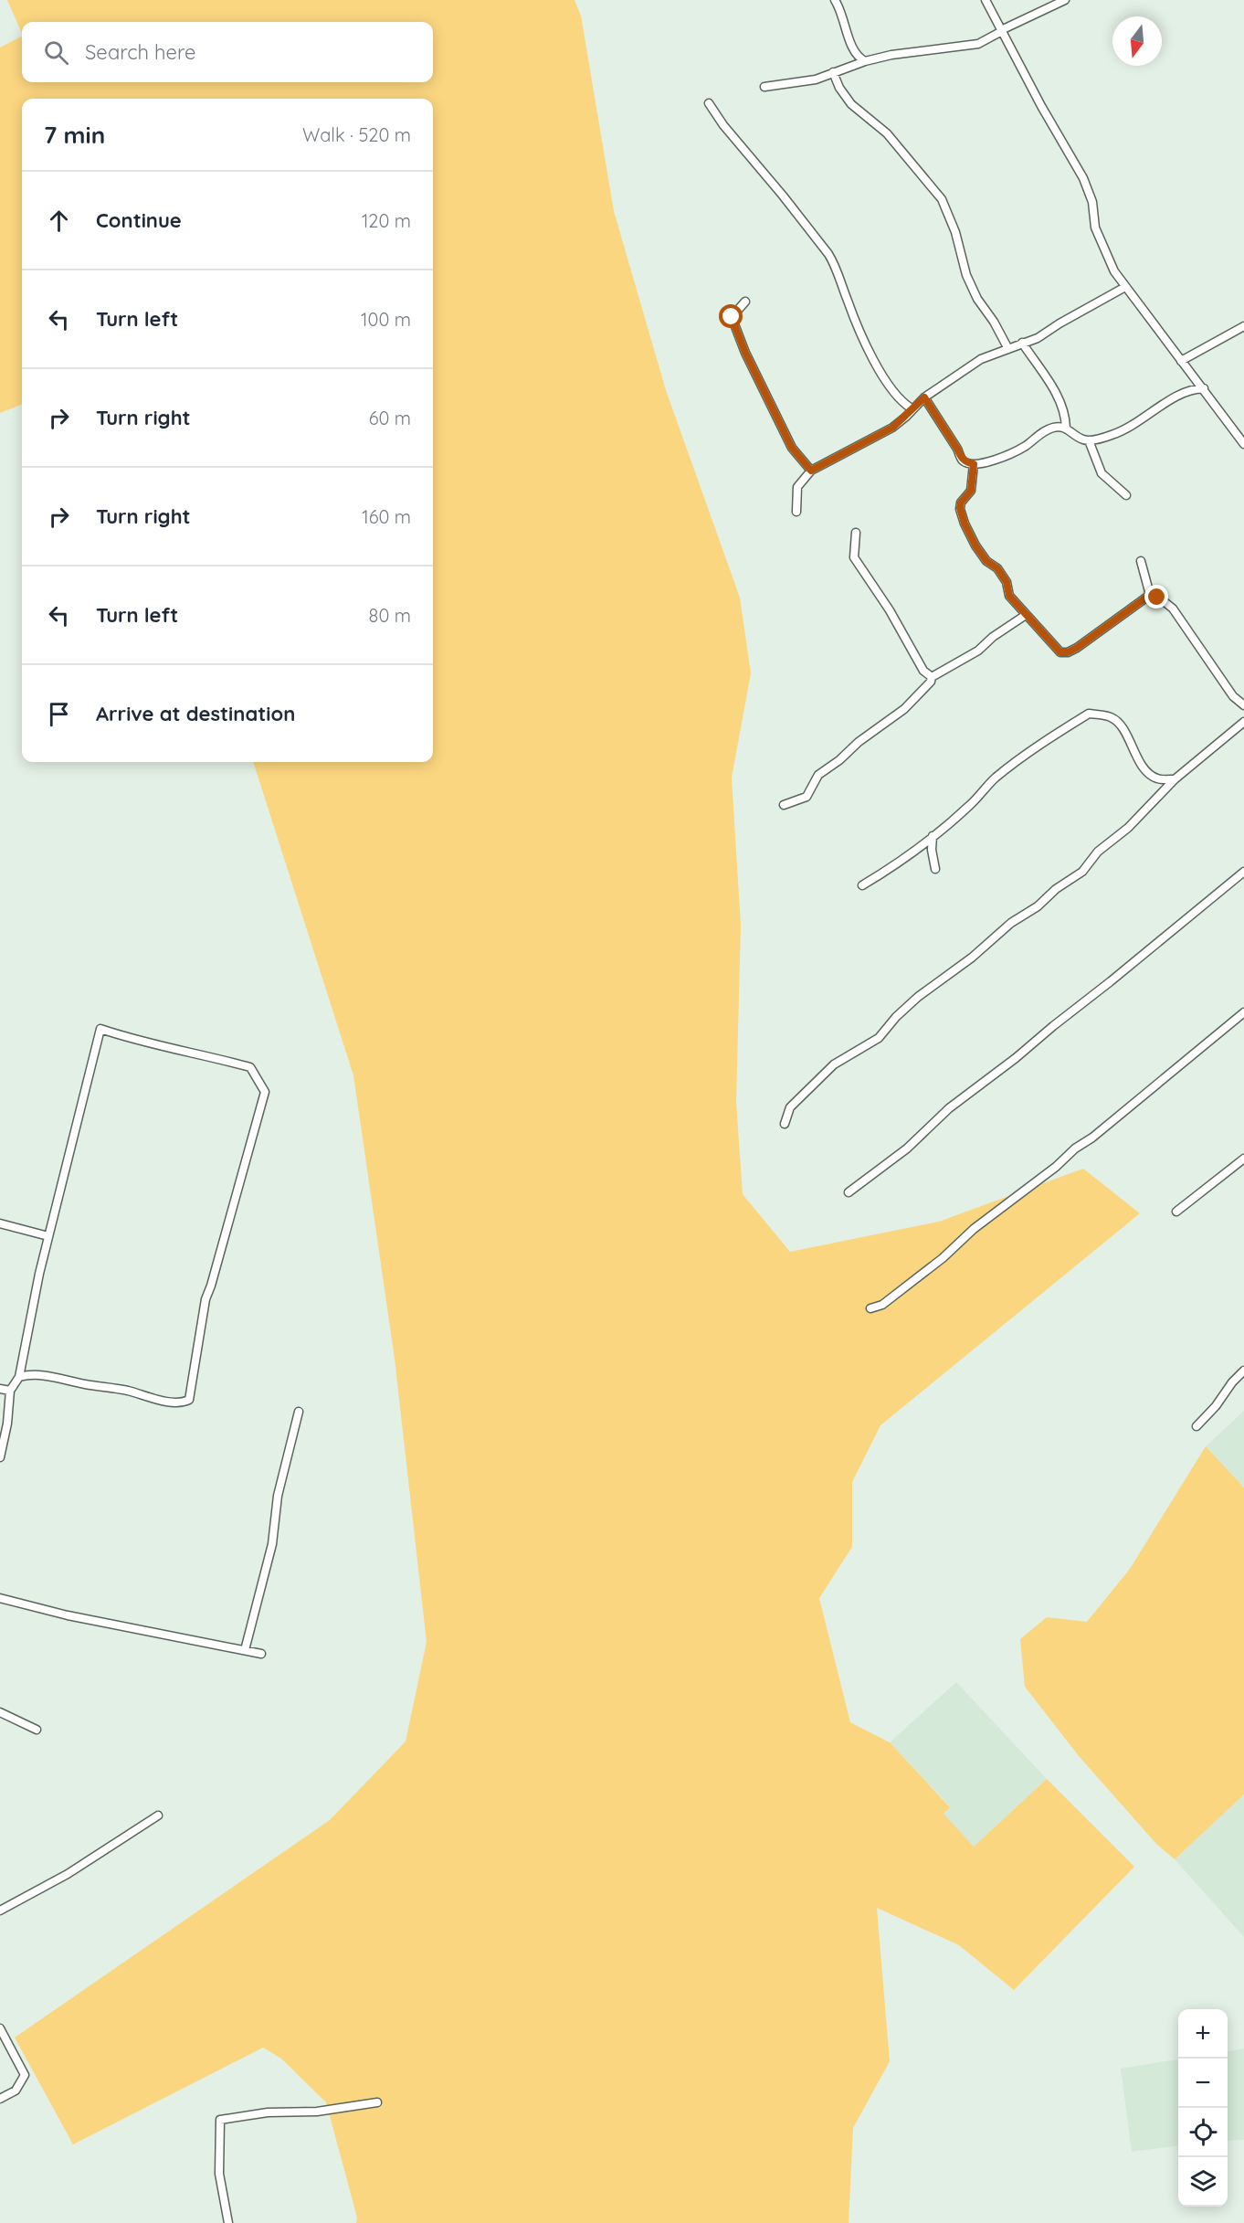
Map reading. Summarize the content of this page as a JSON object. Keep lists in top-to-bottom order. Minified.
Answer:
{"north":"bottom","page":{"search":"Search here","heading":["7 min","Walk · 520 m"],"list":[["Continue","120 m"],["Turn left","100 m"],["Turn right","60 m"],["Turn right","160 m"],["Turn left","80 m"],"Arrive at destination"],"map_buttons":["+","−"]}}
